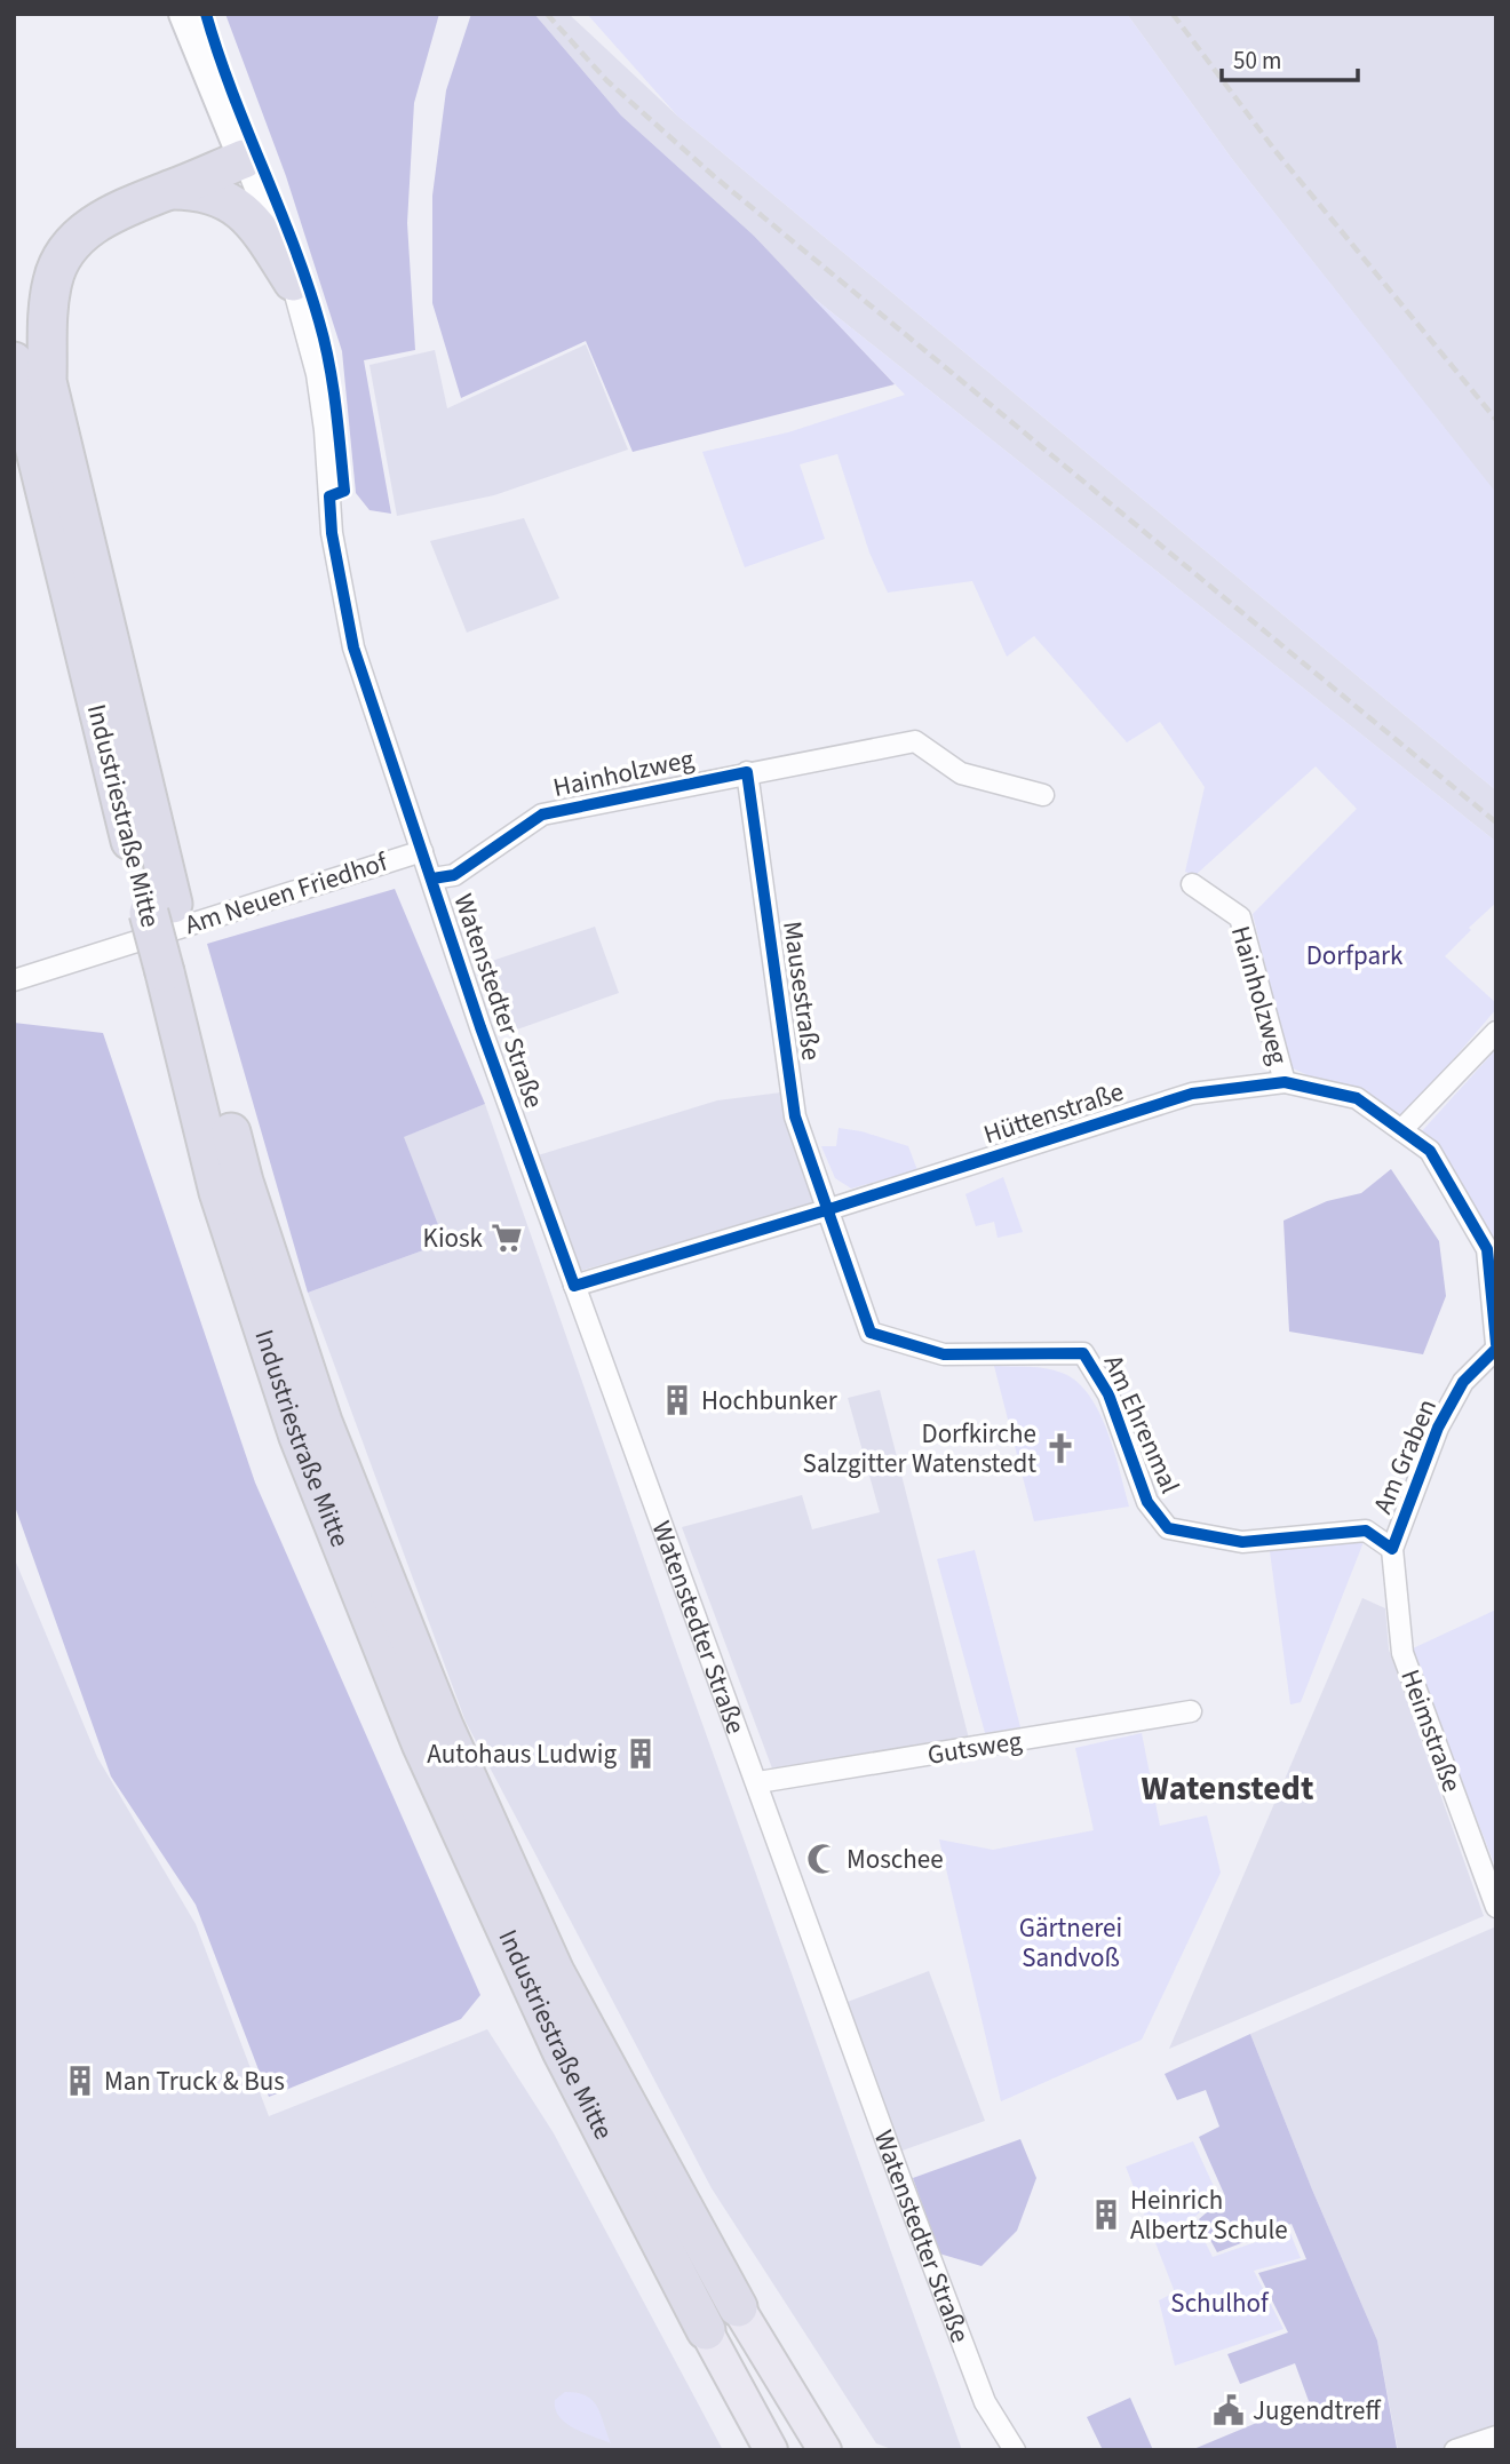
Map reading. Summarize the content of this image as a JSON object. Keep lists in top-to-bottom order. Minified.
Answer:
{"streets":{"highway":["Industriestraße Mitte"],"main road":["Watenstedter Straße"],"street":["Hainholzweg","Am Neuen Friedhof","Mausestraße","Hüttenstraße","Am Ehrenmal","Am Graben","Heimstraße","Gutsweg"]},"crossings":[["Hainholzweg","Mausestraße"],["Hainholzweg","Watenstedter Straße"],["Hainholzweg","Hüttenstraße"],["Industriestraße Mitte","Watenstedter Straße"],["Am Neuen Friedhof","Watenstedter Straße"],["Mausestraße","Hüttenstraße"],["Mausestraße","Am Ehrenmal"],["Watenstedter Straße","Hüttenstraße"],["Watenstedter Straße","Gutsweg"],["Hüttenstraße","Am Ehrenmal"],["Hüttenstraße","Am Graben"],["Am Ehrenmal","Am Graben"],["Am Ehrenmal","Heimstraße"],["Am Graben","Heimstraße"]],"districts":["Watenstedt"],"parks":["Dorfpark","Gärtnerei Sandvoß","Schulhof"],"places":{"supermarket":["Kiosk"],"building":["Hochbunker","Autohaus Ludwig","Man Truck & Bus","Heinrich Albertz Schule"],"church":["Dorfkirche Salzgitter Watenstedt"],"mosque":["Moschee"],"public building":["Jugendtreff"]},"scale_bar":"50 m"}
